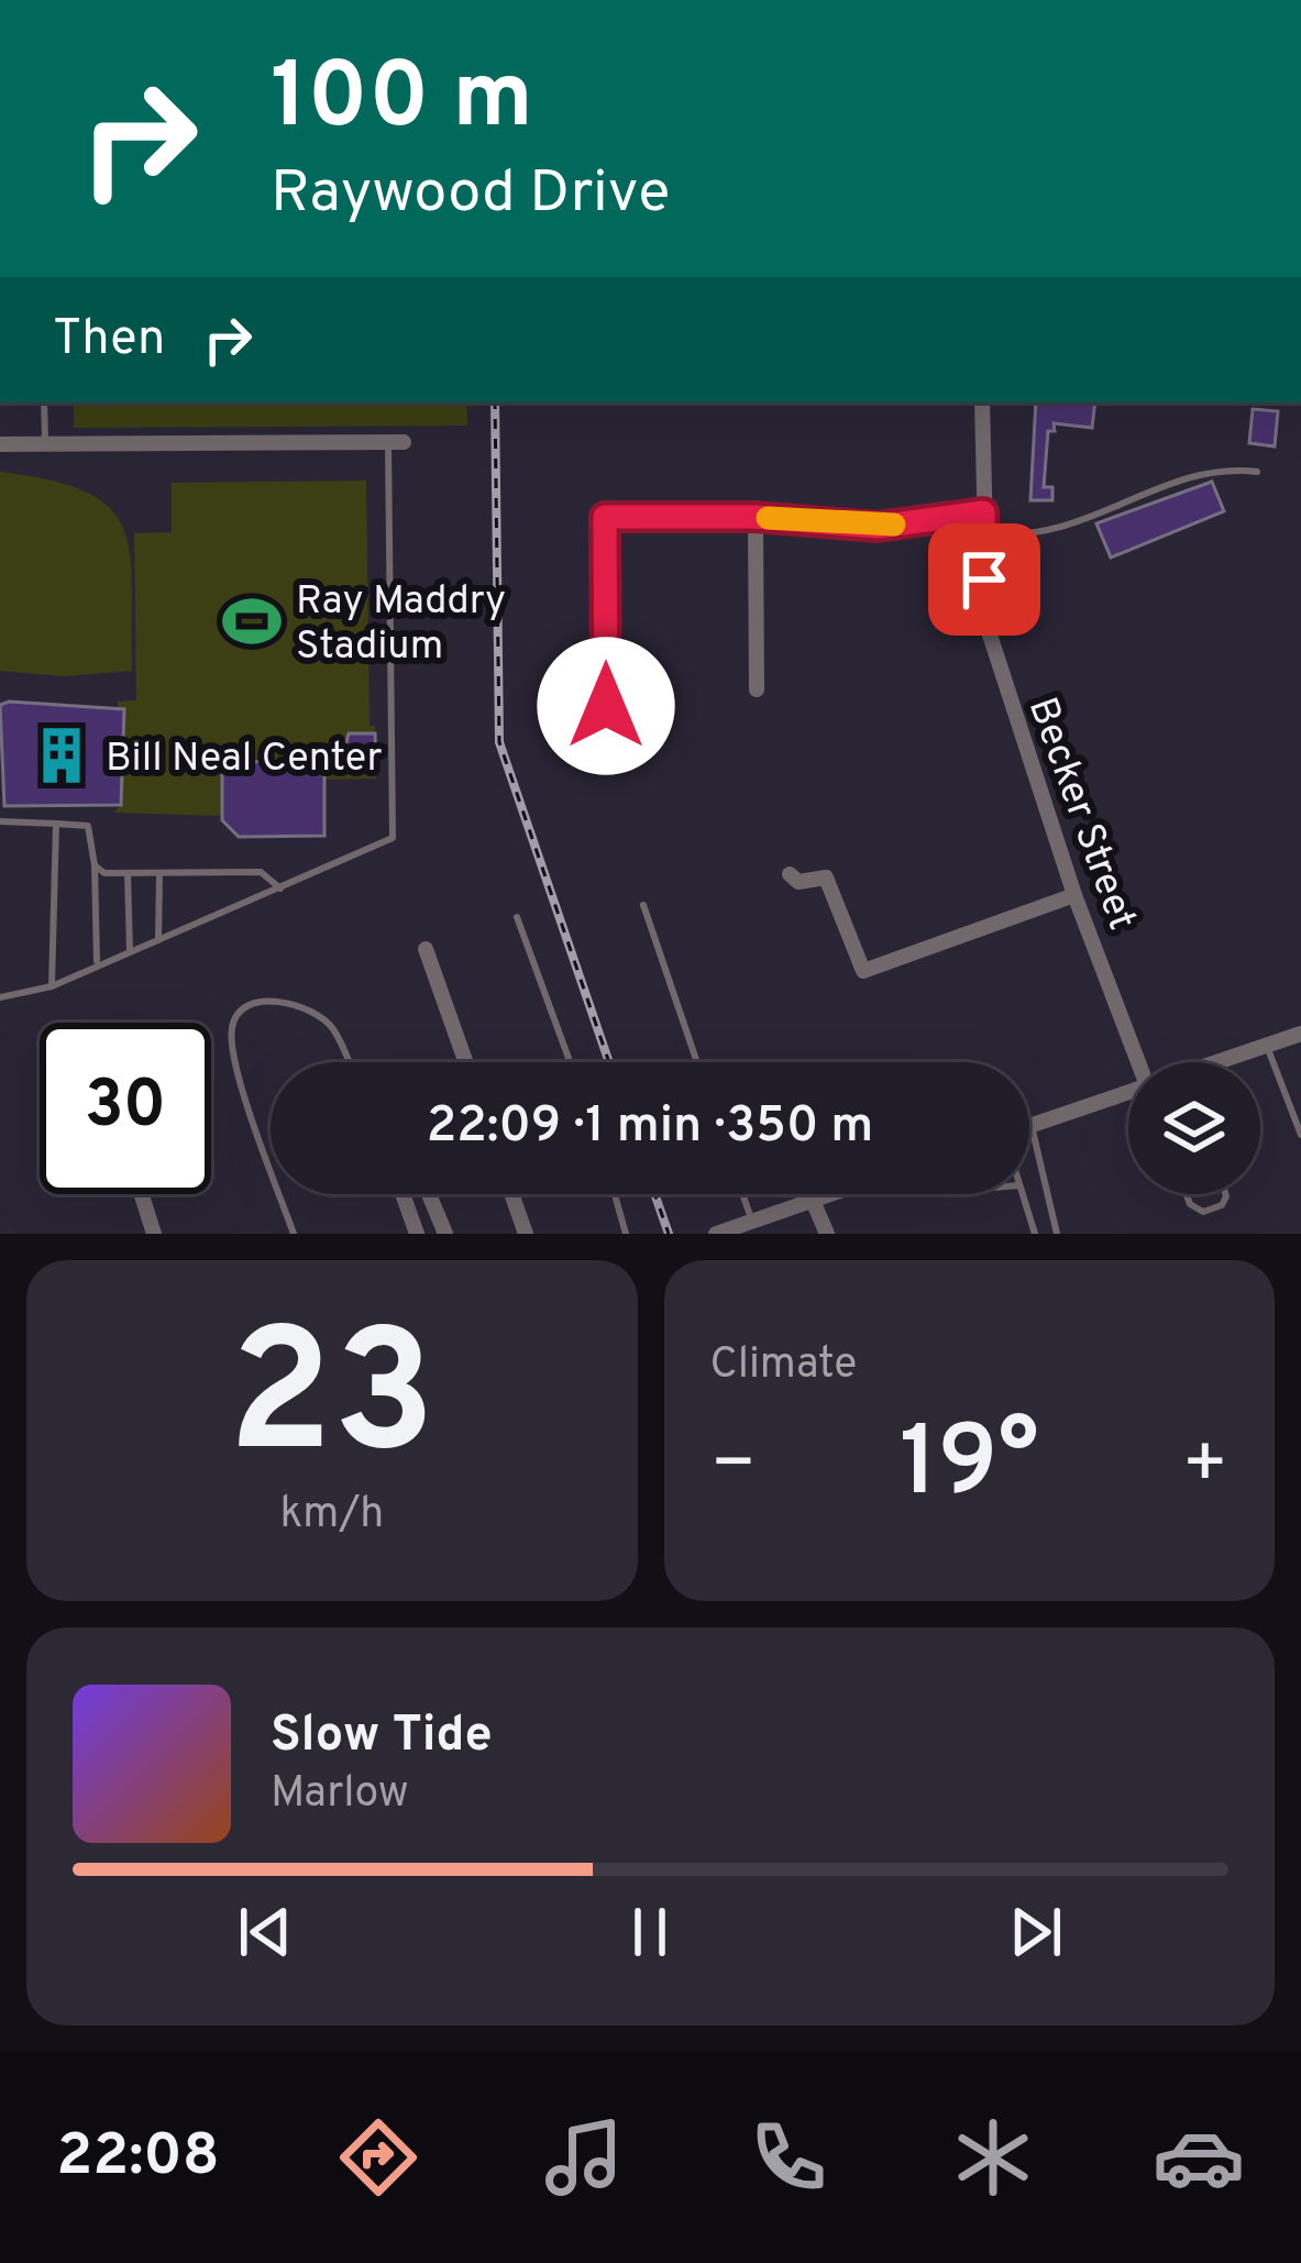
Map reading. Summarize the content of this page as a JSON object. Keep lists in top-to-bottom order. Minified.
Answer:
{"streets":{"street":["Becker Street"]},"places":{"sports":["Ray Maddry Stadium"],"building":["Bill Neal Center"]},"page":{"turn":["100 m","Raywood Drive"],"then":"Then","limit":"30","trip":"22:09 · 1 min · 350 m","tile":[["23","km/h"],"Climate"],"heat":["−","19°","+"],"song":["Slow Tide","Marlow"],"tabs":"22:08"}}
